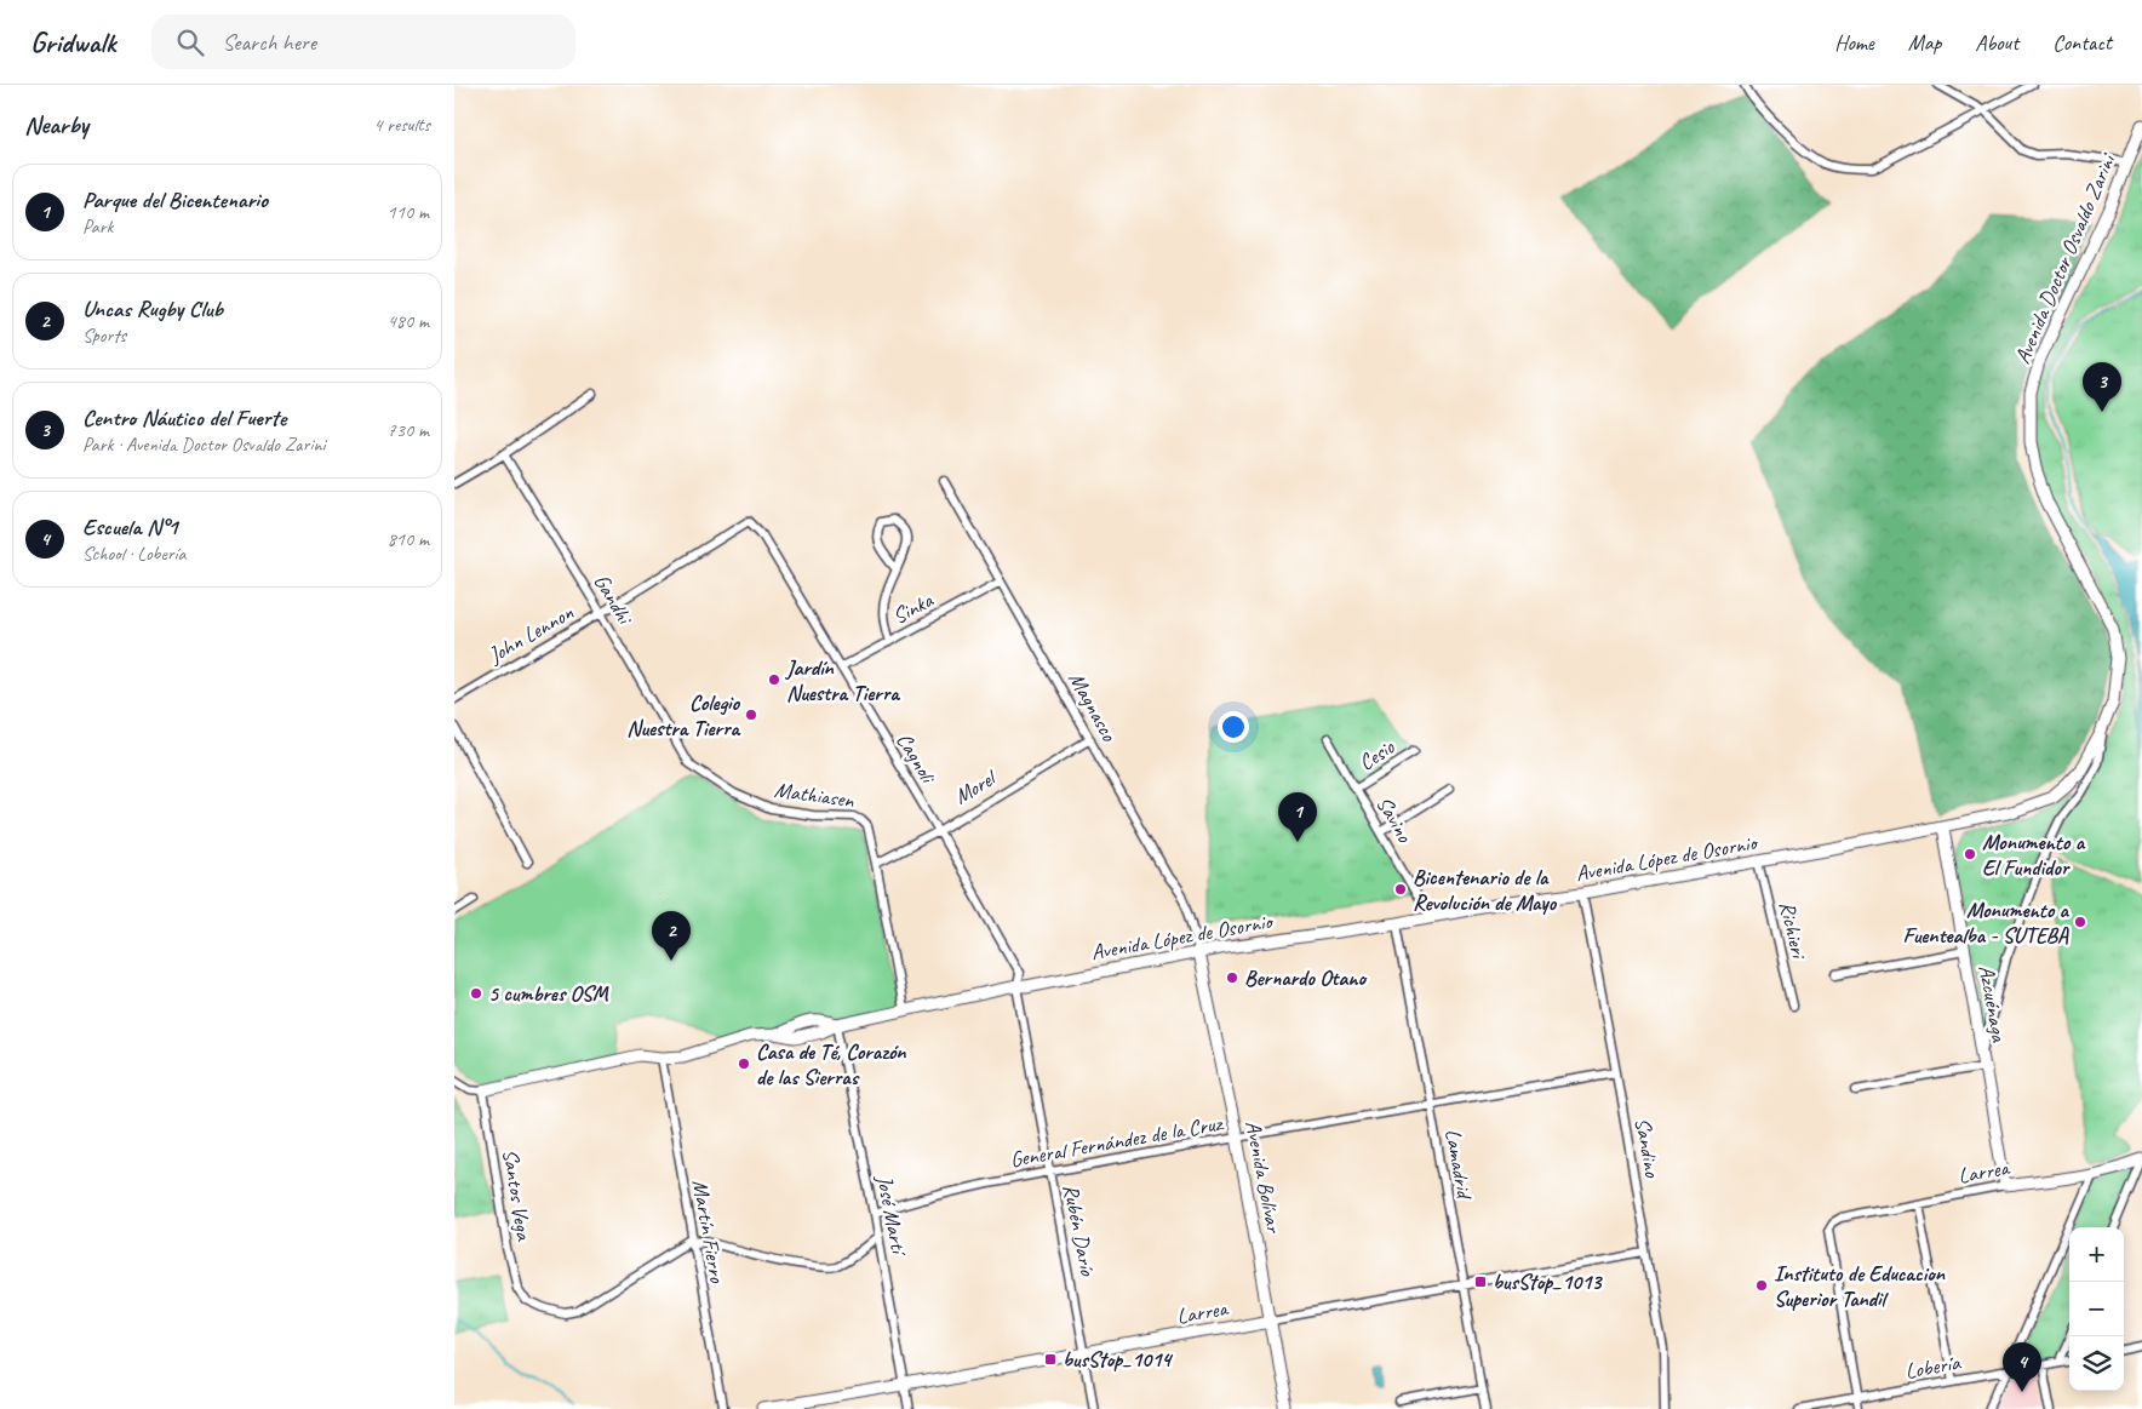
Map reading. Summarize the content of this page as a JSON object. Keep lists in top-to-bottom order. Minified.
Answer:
{"streets":{"main road":["Avenida Doctor Osvaldo Zarini","Avenida López de Osornio","Azcuénaga","Larrea","Avenida Bolívar"],"street":["Gandhi","Sinka","John Lennon","Magnasco","Cesio","Cagnoli","Morel","Mathiasen","Savino","Richieri","General Fernández de la Cruz","Sandino","Lamadrid","Santos Vega","José Martí","Rubén Darío","Martín Fierro","Lobería"]},"crossings":[["Avenida Doctor Osvaldo Zarini","Avenida López de Osornio"],["Avenida Doctor Osvaldo Zarini","Azcuénaga"],["Gandhi","John Lennon"],["Gandhi","Mathiasen"],["Sinka","Magnasco"],["Sinka","Cagnoli"],["John Lennon","Cagnoli"],["Magnasco","Morel"],["Magnasco","Avenida López de Osornio"],["Magnasco","Avenida Bolívar"],["Cesio","Savino"],["Cagnoli","Morel"],["Cagnoli","Avenida López de Osornio"],["Cagnoli","Rubén Darío"],["Morel","Mathiasen"],["Mathiasen","Avenida López de Osornio"],["Savino","Avenida López de Osornio"],["Avenida López de Osornio","Richieri"],["Avenida López de Osornio","Azcuénaga"],["Avenida López de Osornio","Sandino"],["Avenida López de Osornio","Lamadrid"],["Avenida López de Osornio","Avenida Bolívar"],["Avenida López de Osornio","Santos Vega"],["Avenida López de Osornio","José Martí"],["Avenida López de Osornio","Rubén Darío"],["Avenida López de Osornio","Martín Fierro"],["Azcuénaga","Larrea"],["General Fernández de la Cruz","Sandino"],["General Fernández de la Cruz","Lamadrid"],["General Fernández de la Cruz","Avenida Bolívar"],["General Fernández de la Cruz","José Martí"],["General Fernández de la Cruz","Rubén Darío"],["Sandino","Larrea"],["Lamadrid","Larrea"],["Larrea","Avenida Bolívar"],["Larrea","José Martí"],["Larrea","Rubén Darío"],["Larrea","Lobería"],["Santos Vega","Martín Fierro"]],"places":{"other":["Jardín Nuestra Tierra","Colegio Nuestra Tierra","Monumento a El Fundidor","Bicentenario de la Revolución de Mayo","Monumento a Fuentealba - SUTEBA","Bernardo Otano","5 cumbres OSM","Casa de Té, Corazón de las Sierras","Instituto de Educacion Superior Tandil"],"transit":["busStop_1013","busStop_1014"]},"page":{"header":"Gridwalk","search":"Search here","nav":["Home","Map","About","Contact"],"heading":["Nearby","4 results"],"list":[{"mark":"1","name":"Parque del Bicentenario","note":"Park","value":"110 m"},{"mark":"2","name":"Uncas Rugby Club","note":"Sports","value":"480 m"},{"mark":"3","name":"Centro Náutico del Fuerte","note":"Park · Avenida Doctor Osvaldo Zarini","value":"730 m"},{"mark":"4","name":"Escuela N°1","note":"School · Lobería","value":"810 m"}],"pins":["3","1","2","4"],"map_buttons":["+","−"]}}
